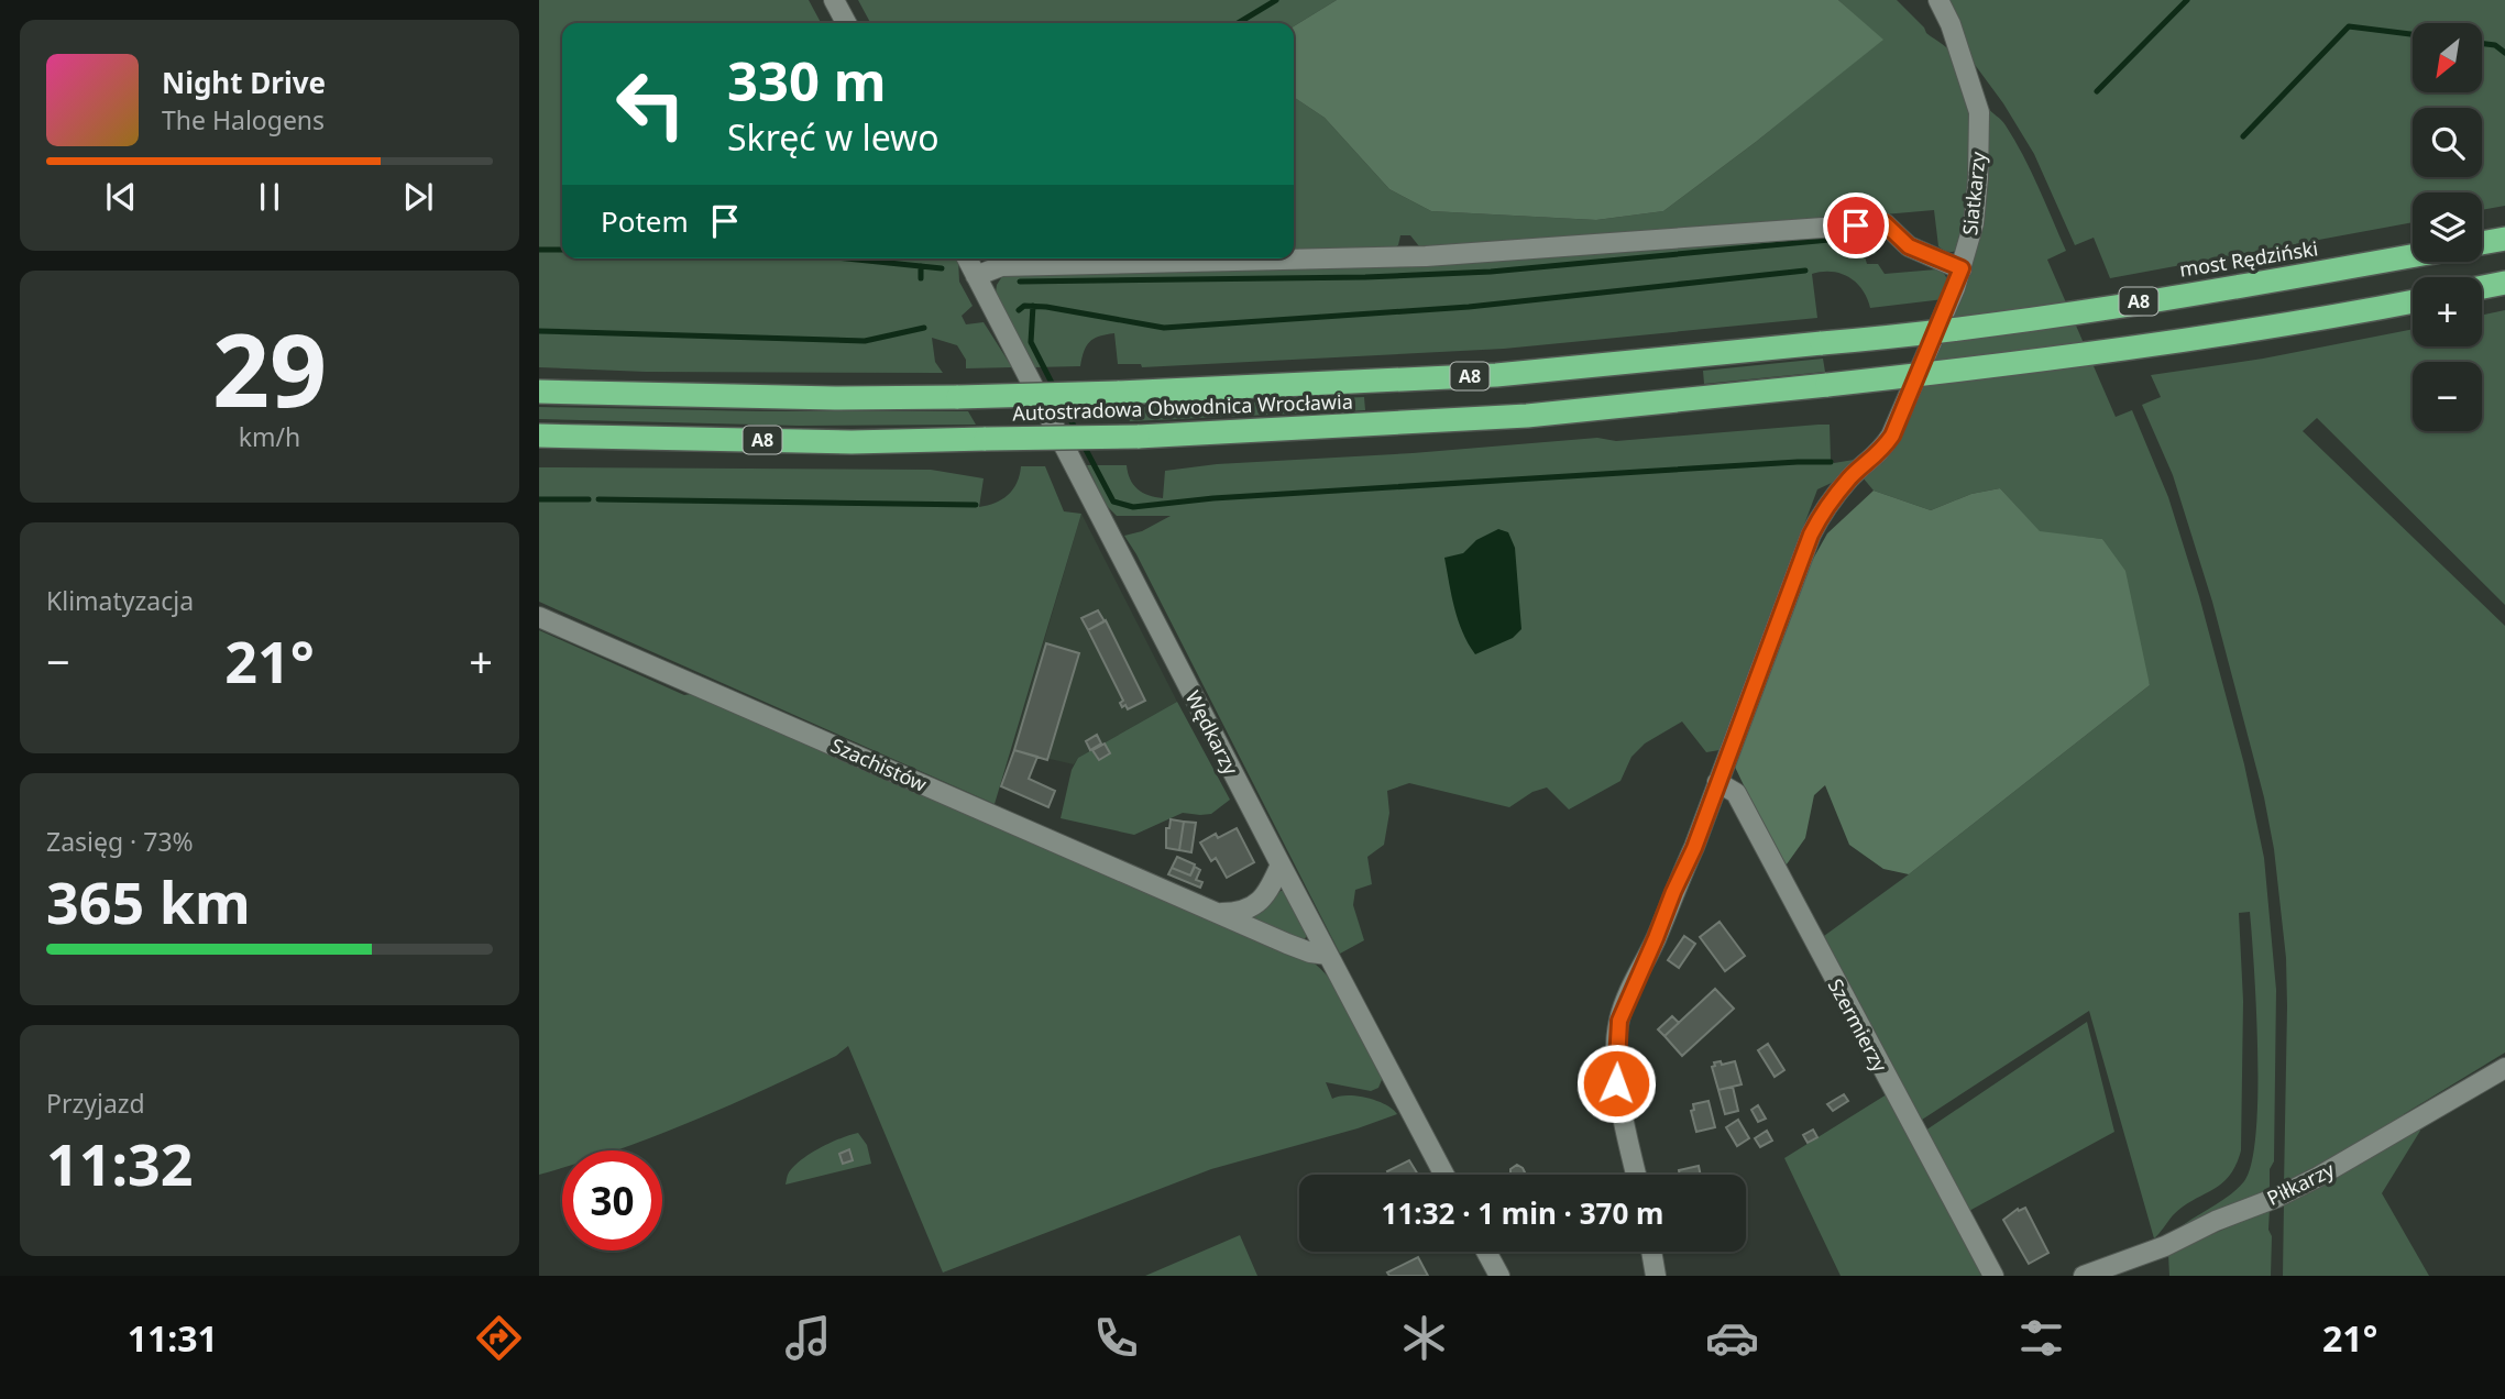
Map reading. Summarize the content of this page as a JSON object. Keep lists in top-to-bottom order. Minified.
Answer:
{"streets":{"highway":["most Rędziński","A8","Autostradowa Obwodnica Wrocławia"],"street":["Siatkarzy","Wędkarzy","Szachistów","Szermierzy","Piłkarzy"]},"crossings":[["Siatkarzy","Szermierzy"],["most Rędziński","Autostradowa Obwodnica Wrocławia"],["Wędkarzy","Szachistów"]],"north":"bottom left","page":{"map_buttons":["+","−"],"turn":["330 m","Skręć w lewo"],"song":["Night Drive","The Halogens"],"then":"Potem","tile":[["29","km/h"],"Klimatyzacja",["Zasięg · 73%","365 km"],["Przyjazd","11:32"]],"heat":["−","21°","+"],"limit":"30","trip":"11:32 · 1 min · 370 m","tabs":["11:31","21°"]}}
